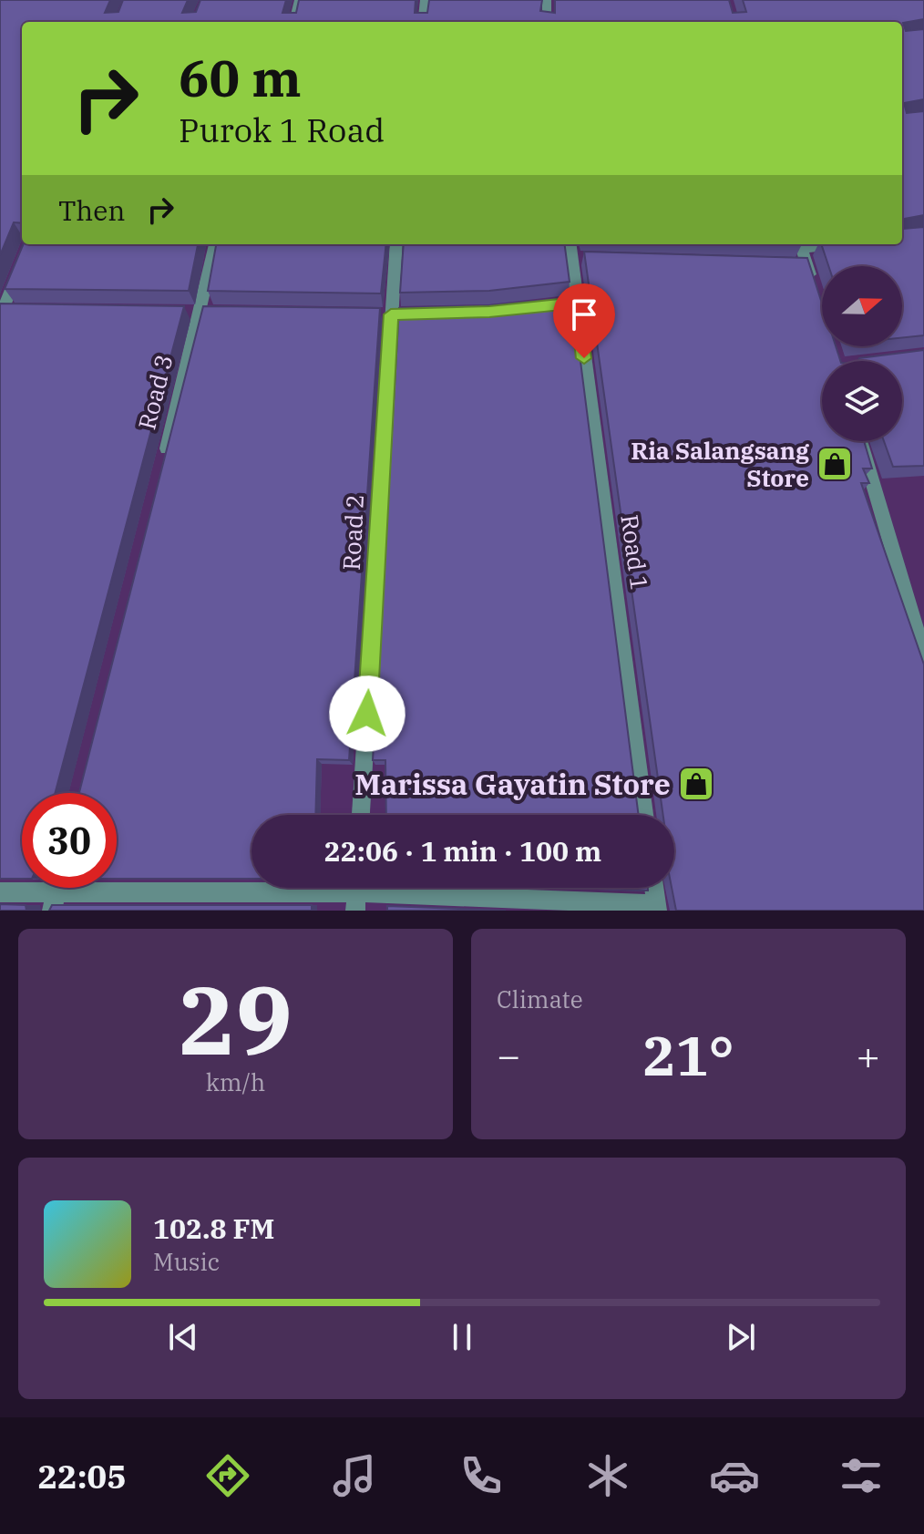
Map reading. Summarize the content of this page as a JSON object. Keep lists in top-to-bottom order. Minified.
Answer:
{"streets":{"street":["Road 3","Road 2","Road 1"]},"places":{"shop":["Ria Salangsang Store","Marissa Gayatin Store"]},"north":"right","page":{"turn":["60 m","Purok 1 Road"],"then":"Then","limit":"30","trip":"22:06 · 1 min · 100 m","tile":[["29","km/h"],"Climate"],"heat":["−","21°","+"],"song":["102.8 FM","Music"],"tabs":"22:05"}}
